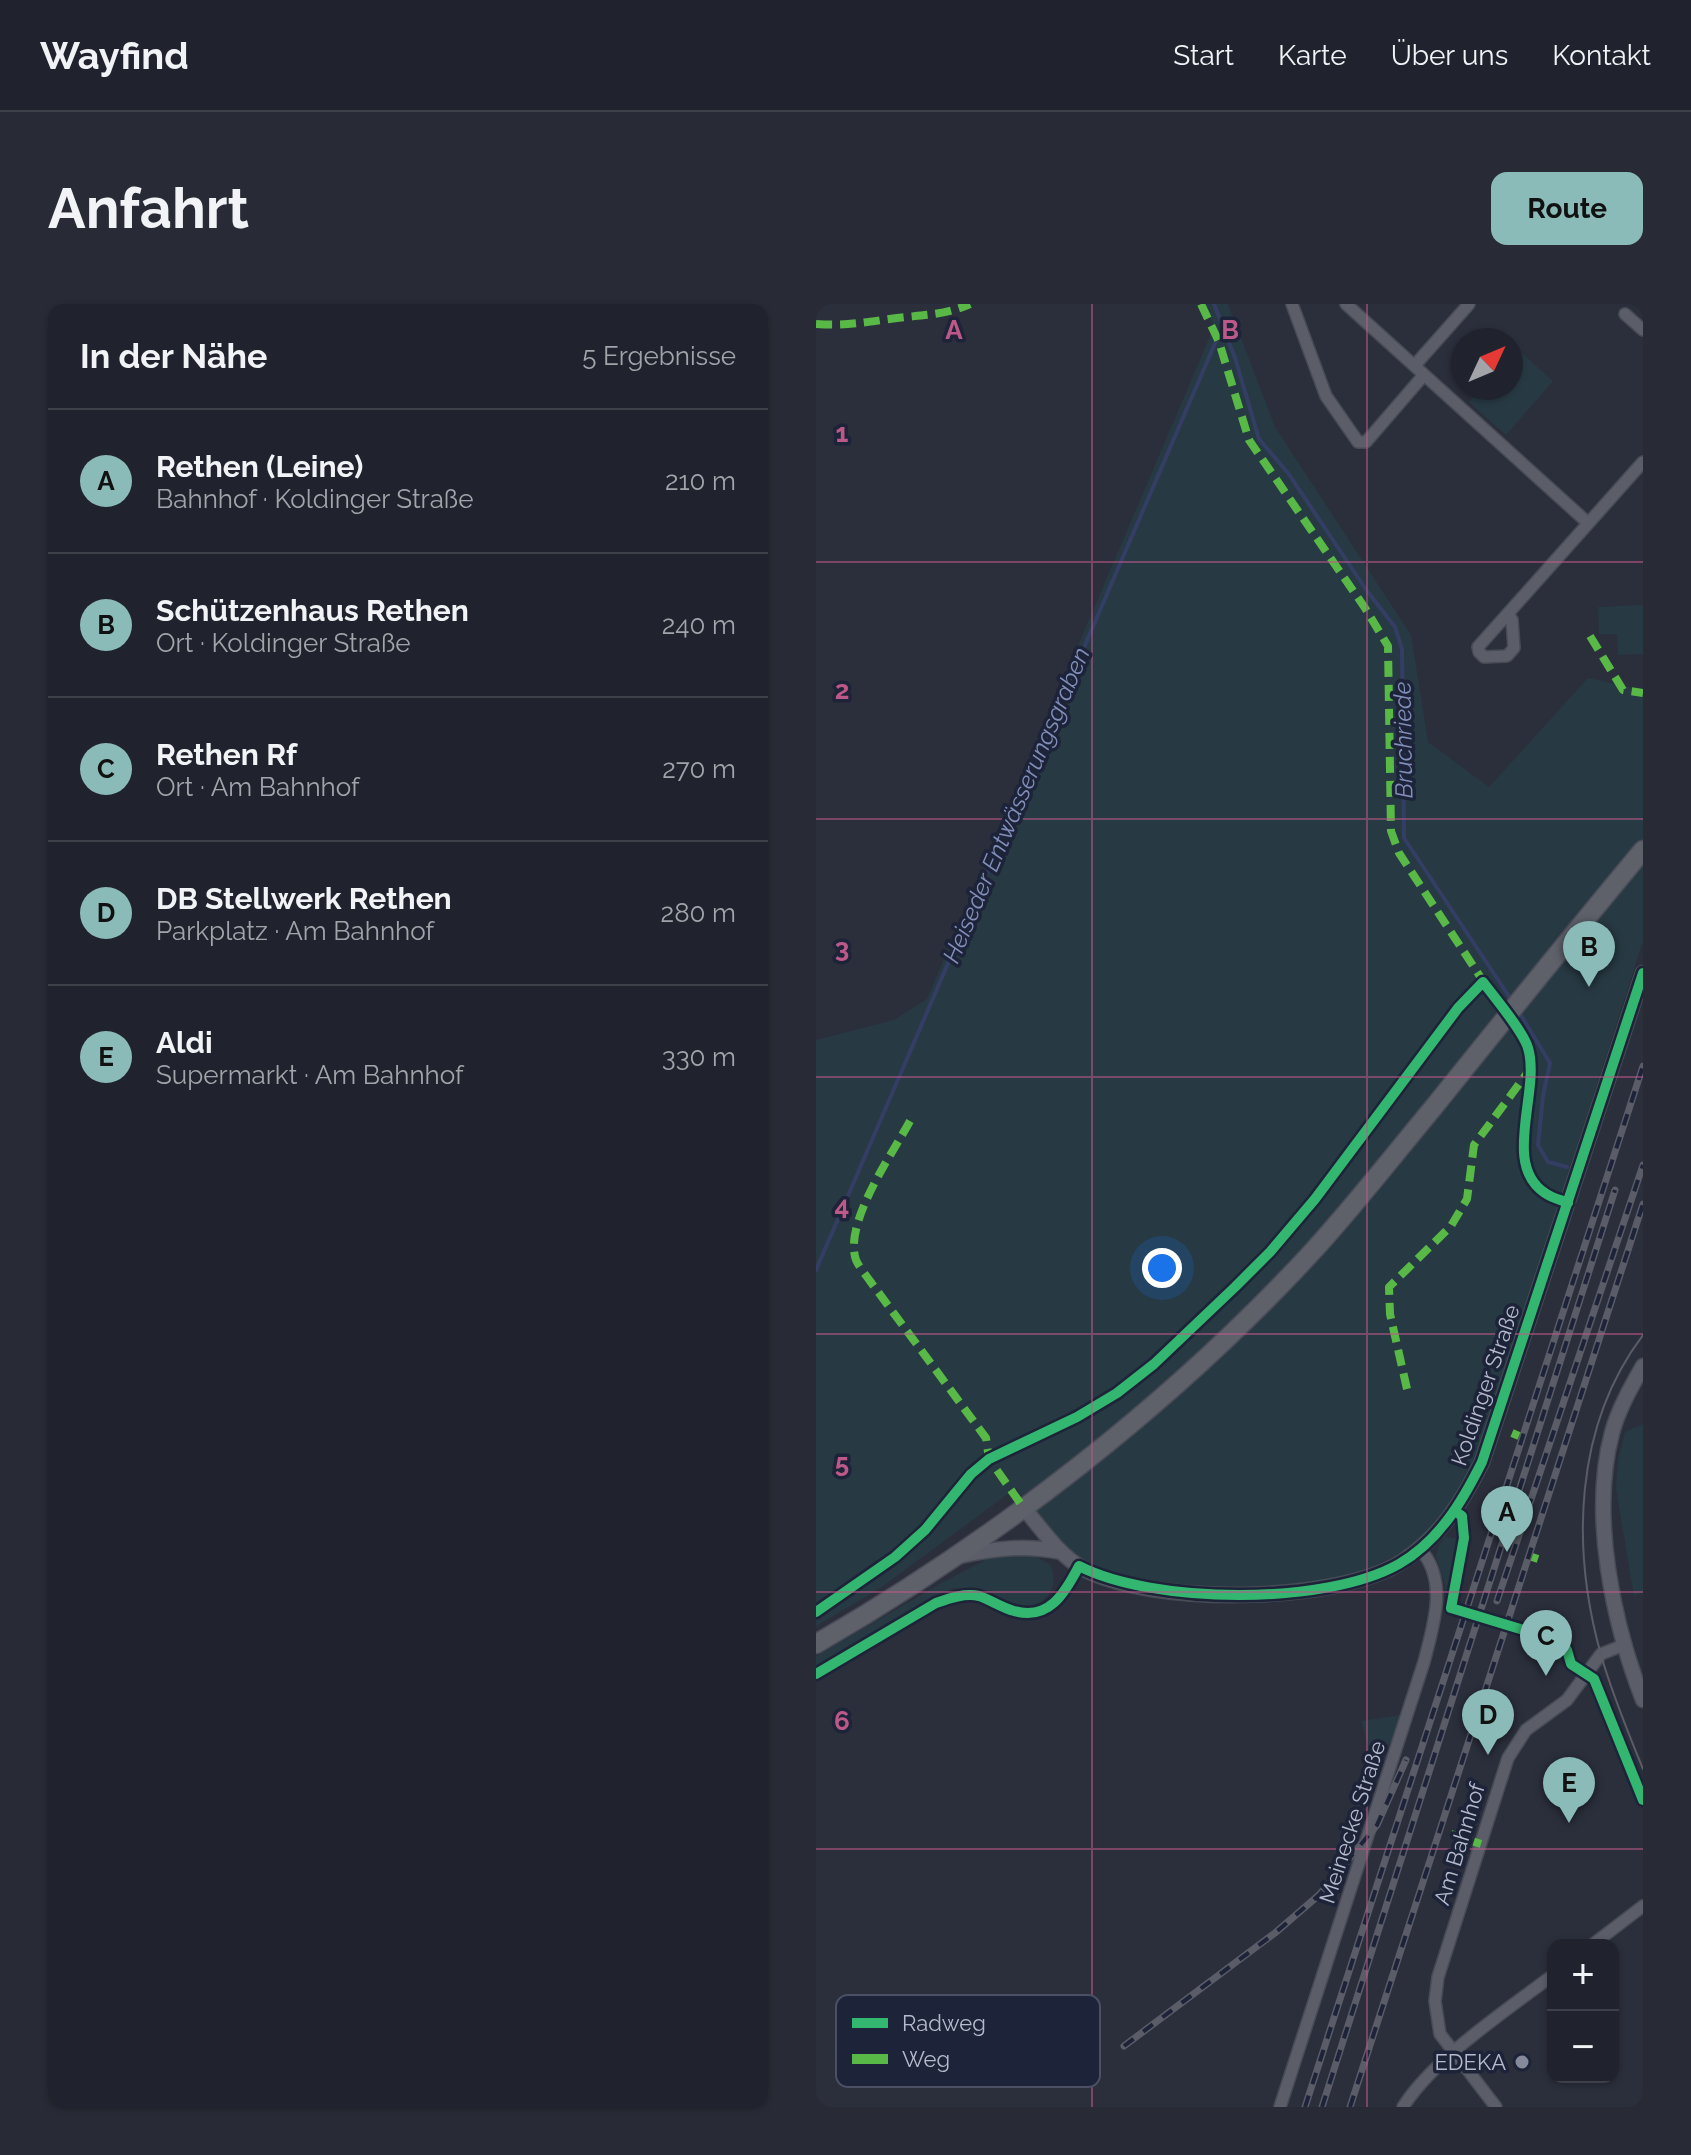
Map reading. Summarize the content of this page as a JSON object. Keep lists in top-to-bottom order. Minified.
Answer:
{"streets":{"street":["Koldinger Straße","Meinecke Straße","Am Bahnhof"]},"crossings":[["Koldinger Straße","Meinecke Straße"]],"water":["Bruchriede","Heiseder Entwässerungsgraben"],"places":["EDEKA"],"legend":["Radweg","Weg"],"north":"top right","page":{"header":"Wayfind","nav":["Start","Karte","Über uns","Kontakt"],"buttons":"Route","title":"Anfahrt","heading":["In der Nähe","5 Ergebnisse"],"list":[{"mark":"A","name":"Rethen (Leine)","note":"Bahnhof · Koldinger Straße","value":"210 m"},{"mark":"B","name":"Schützenhaus Rethen","note":"Ort · Koldinger Straße","value":"240 m"},{"mark":"C","name":"Rethen Rf","note":"Ort · Am Bahnhof","value":"270 m"},{"mark":"D","name":"DB Stellwerk Rethen","note":"Parkplatz · Am Bahnhof","value":"280 m"},{"mark":"E","name":"Aldi","note":"Supermarkt · Am Bahnhof","value":"330 m"}],"pins":["B","A","C","D","E"],"map_buttons":["+","−"]},"grid":{"columns":["A","B"],"rows":["1","2","3","4","5","6"]}}
